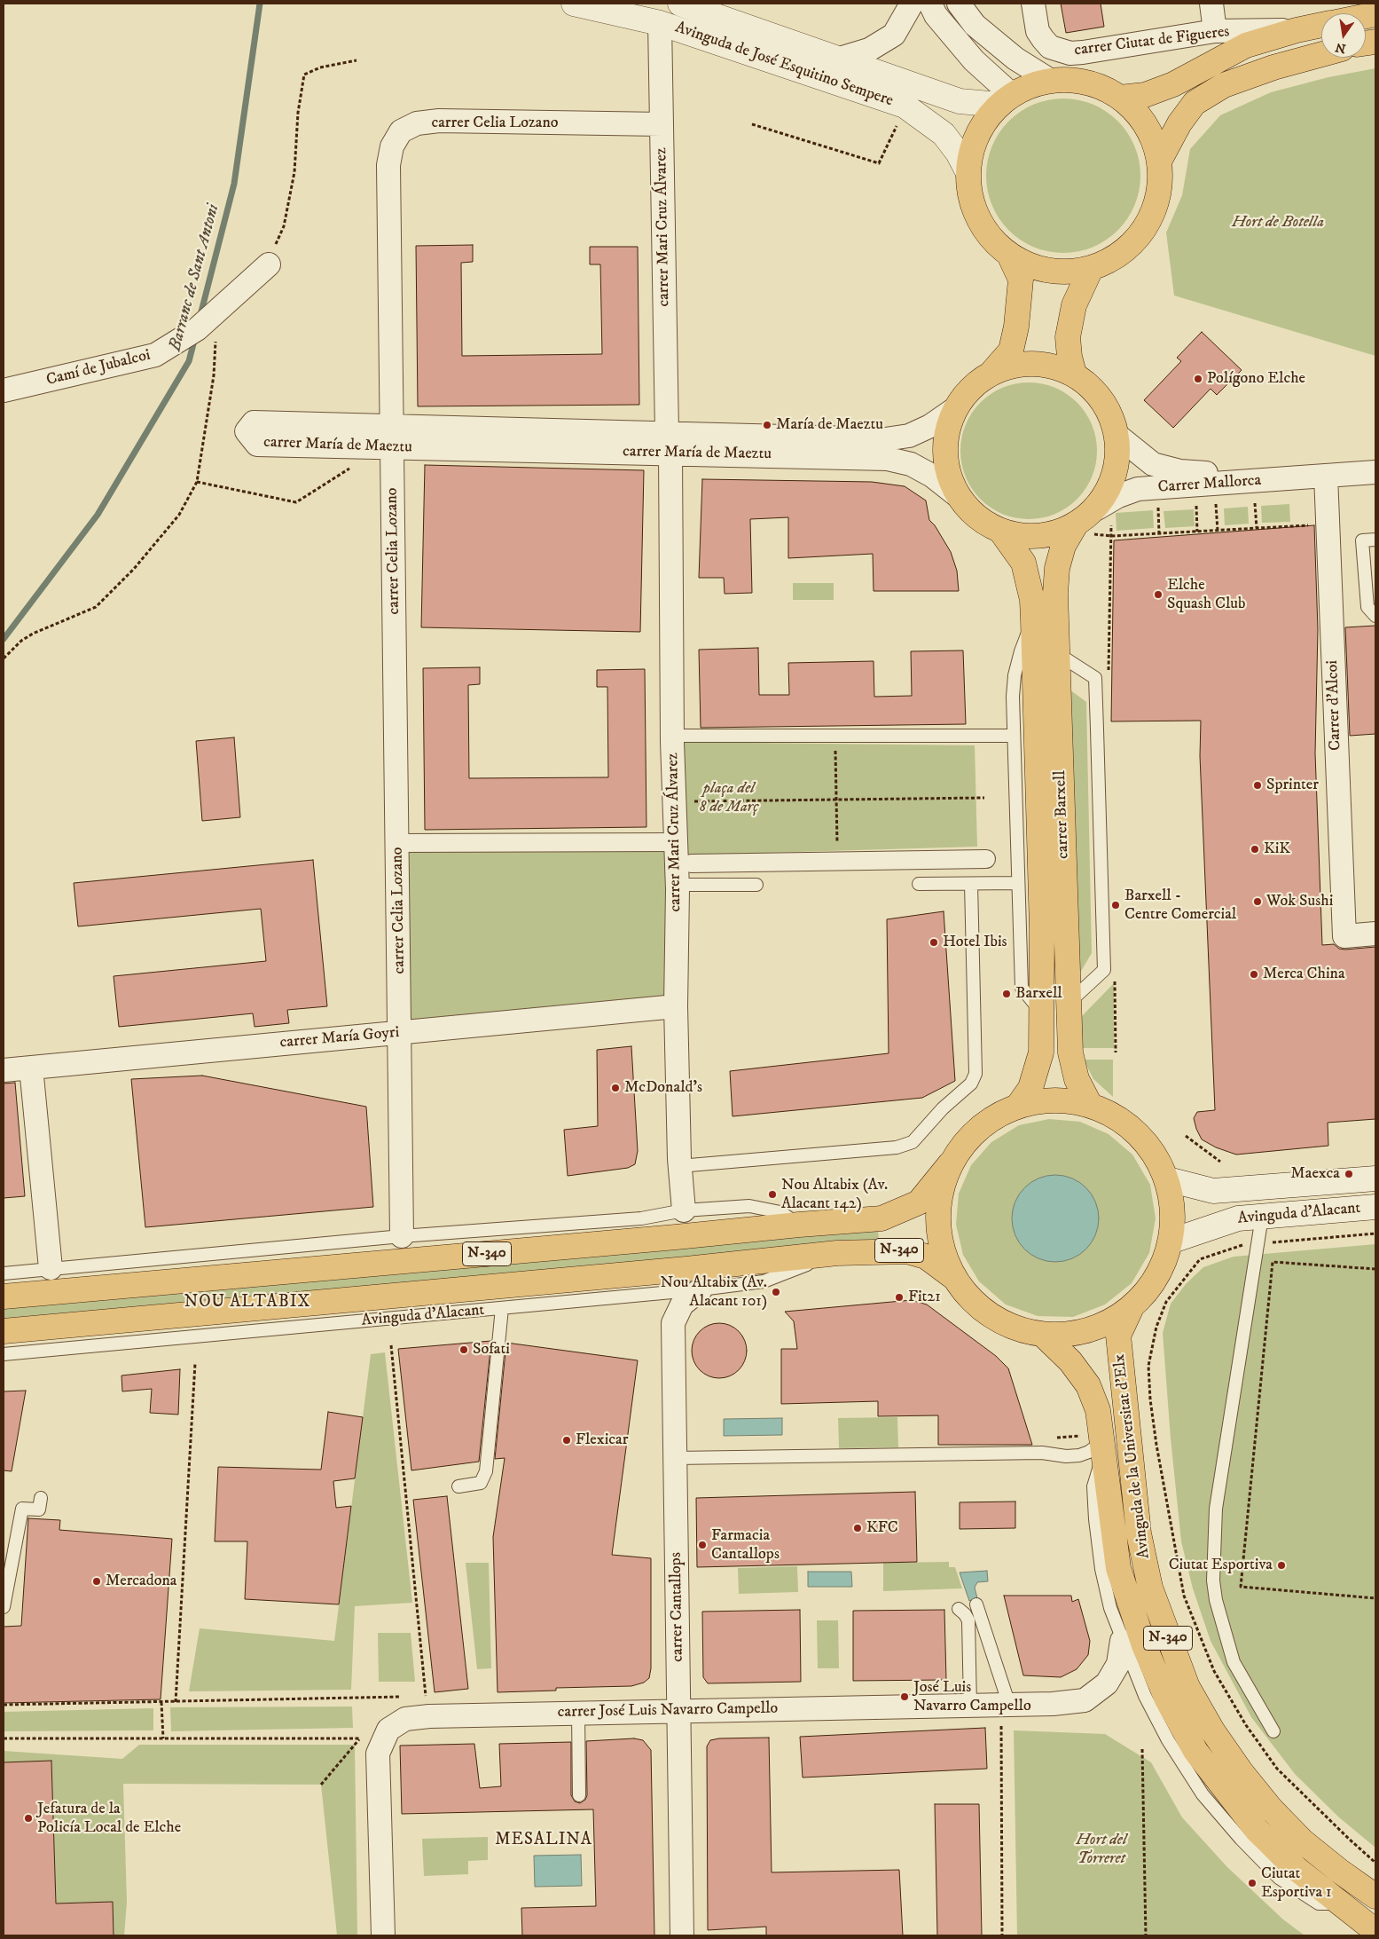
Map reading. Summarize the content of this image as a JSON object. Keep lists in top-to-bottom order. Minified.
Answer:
{"streets":{"main road":["carrer Ciutat de Figueres","carrer Barxell","Avinguda d'Alacant","N-340","Avinguda de la Universitat d'Elx"],"street":["Avinguda de José Esquitino Sempere","carrer Celia Lozano","carrer Mari Cruz Álvarez","Camí de Jubalcoi","carrer María de Maeztu","Carrer Mallorca","Carrer d'Alcoi","carrer María Goyri","carrer Cantallops","carrer José Luis Navarro Campello"]},"crossings":[["Avinguda de José Esquitino Sempere","carrer Mari Cruz Álvarez"],["carrer Celia Lozano","carrer Mari Cruz Álvarez"],["carrer Celia Lozano","carrer María de Maeztu"],["carrer Celia Lozano","carrer María Goyri"],["carrer Mari Cruz Álvarez","carrer María de Maeztu"],["carrer Mari Cruz Álvarez","carrer María Goyri"],["Carrer Mallorca","Carrer d'Alcoi"],["carrer Barxell","N-340"],["Avinguda d'Alacant","N-340"],["Avinguda d'Alacant","carrer Cantallops"],["N-340","Avinguda de la Universitat d'Elx"],["carrer Cantallops","carrer José Luis Navarro Campello"]],"districts":["NOU ALTABIX","MESALINA"],"water":["Barranc de Sant Antoni"],"parks":["Hort de Botella","plaça del 8 de Març","Hort del Torreret"],"places":["Polígono Elche","María de Maeztu","Elche Squash Club","Sprinter","KiK","Wok Sushi","Barxell - Centre Comercial","Hotel Ibis","Merca China","Barxell","McDonald's","Maexca","Nou Altabix (Av. Alacant 142)","Nou Altabix (Av. Alacant 101)","Fit21","Sofati","Flexicar","KFC","Farmacia Cantallops","Ciutat Esportiva","Mercadona","José Luis Navarro Campello","Jefatura de la Policía Local de Elche","Ciutat Esportiva 1"],"north":"bottom"}
